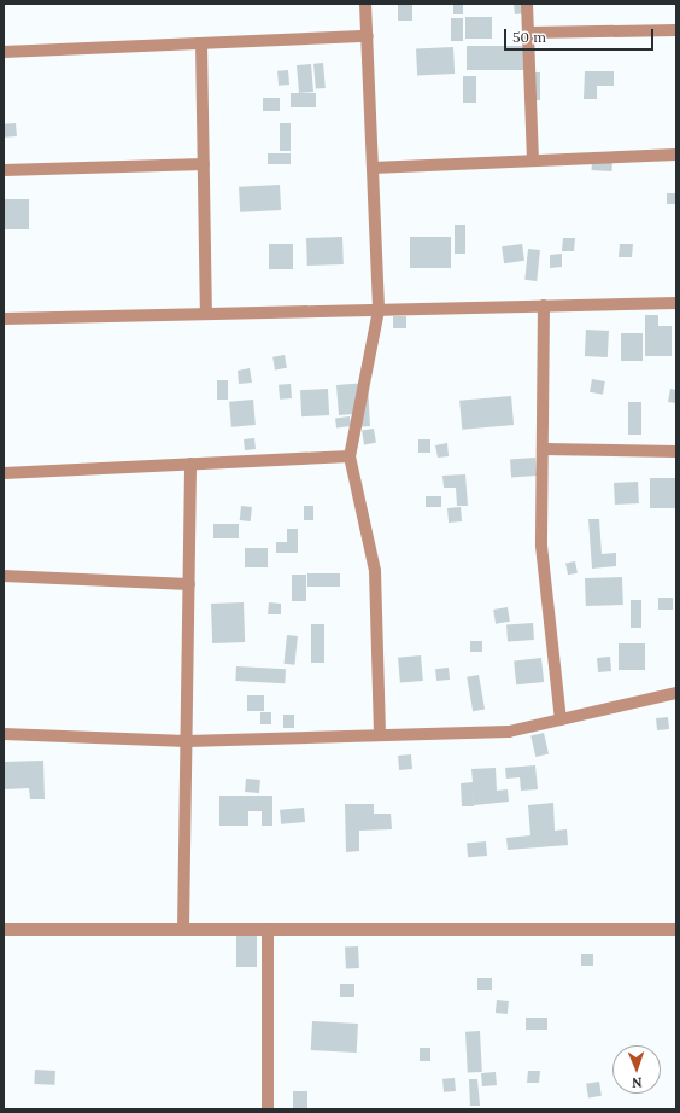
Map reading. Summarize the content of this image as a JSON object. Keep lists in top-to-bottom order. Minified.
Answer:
{"scale_bar":"50 m","north":"bottom"}
